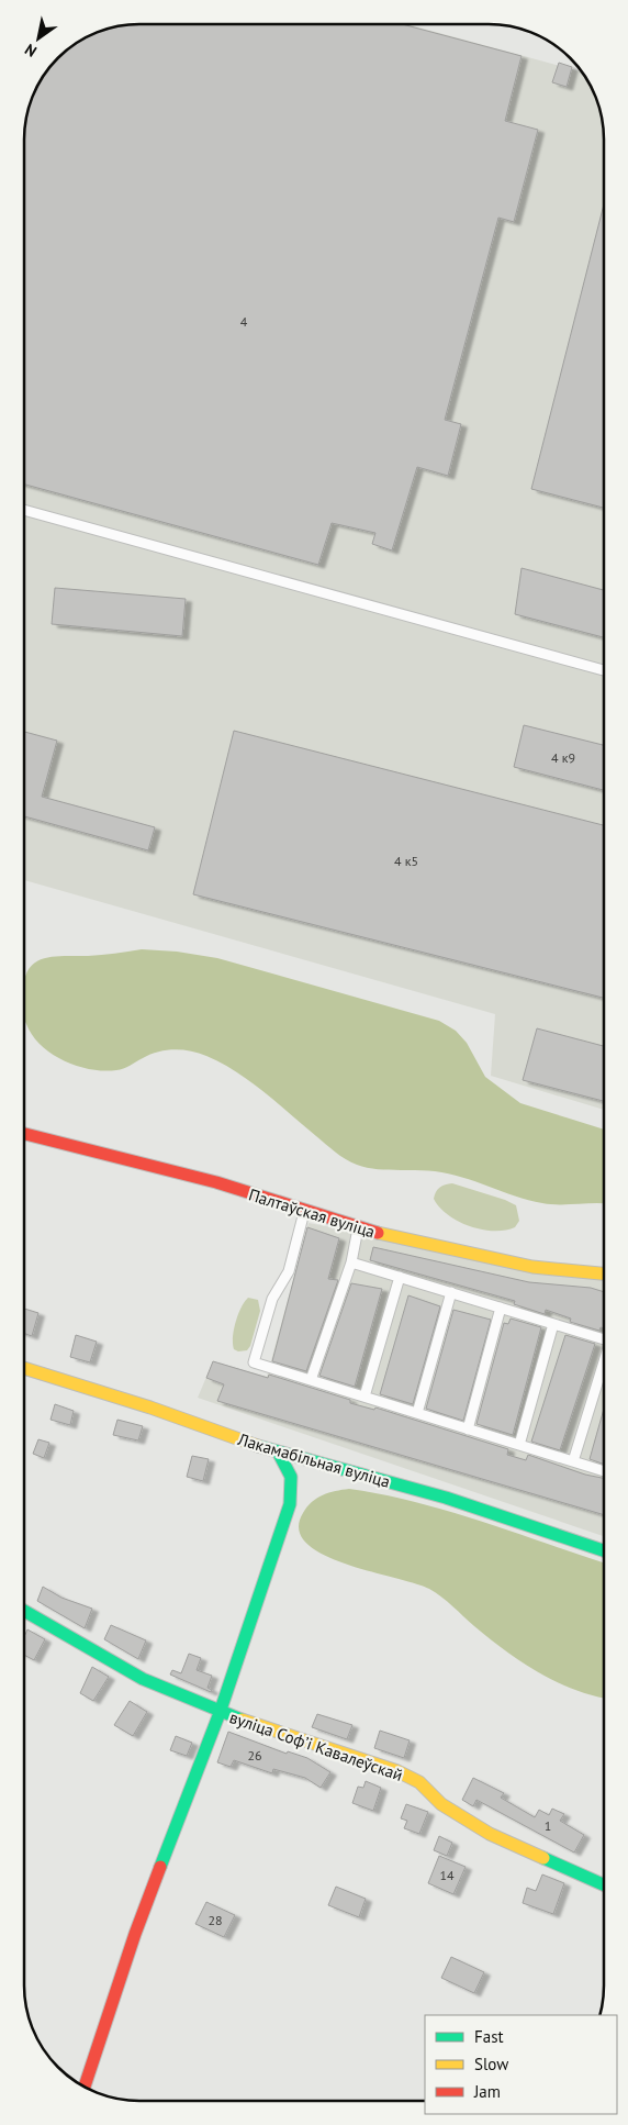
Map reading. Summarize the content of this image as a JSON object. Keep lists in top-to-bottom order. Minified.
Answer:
{"streets":{"street":["Палтаўская вуліца","Лакамабільная вуліца","вуліца Софʼі Кавалеўскай"]},"house_numbers":["4","4 к9","4 к5","26","1","14","28"],"legend":["Fast","Slow","Jam"],"north":"bottom left"}
